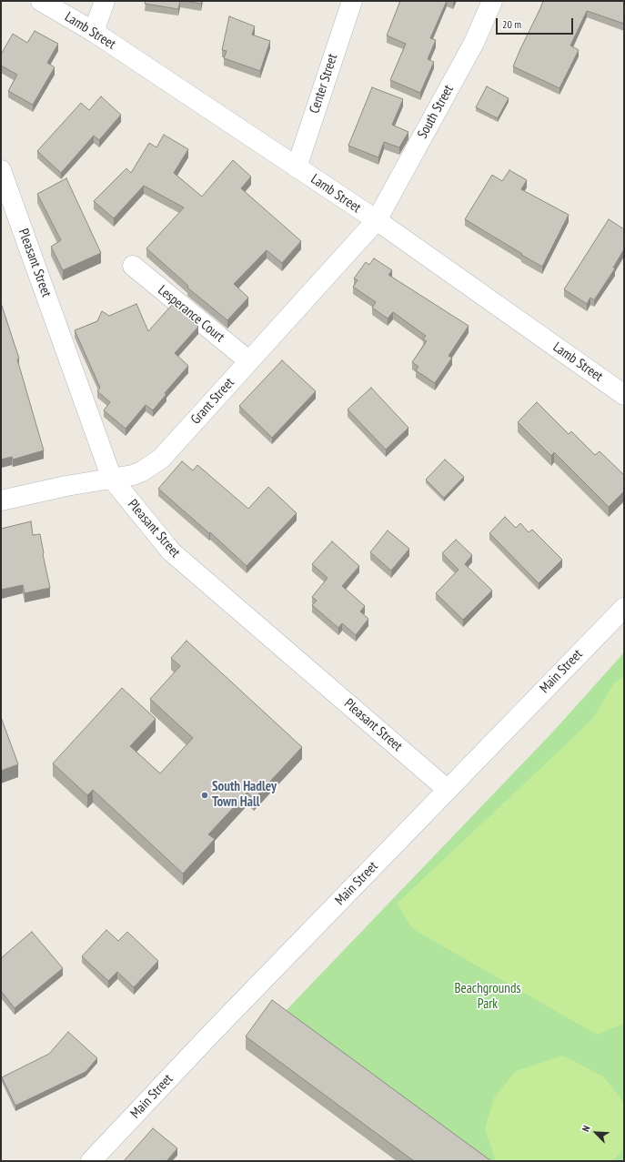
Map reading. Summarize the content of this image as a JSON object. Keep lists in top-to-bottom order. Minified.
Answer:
{"streets":{"street":["Lamb Street","Center Street","South Street","Pleasant Street","Lesperance Court","Grant Street","Main Street"]},"crossings":[["Lamb Street","Center Street"],["Lamb Street","South Street"],["Lamb Street","Grant Street"],["South Street","Grant Street"],["Pleasant Street","Grant Street"],["Pleasant Street","Main Street"],["Lesperance Court","Grant Street"]],"parks":["Beachgrounds Park"],"places":["South Hadley Town Hall"],"scale_bar":"20 m","north":"top left"}
